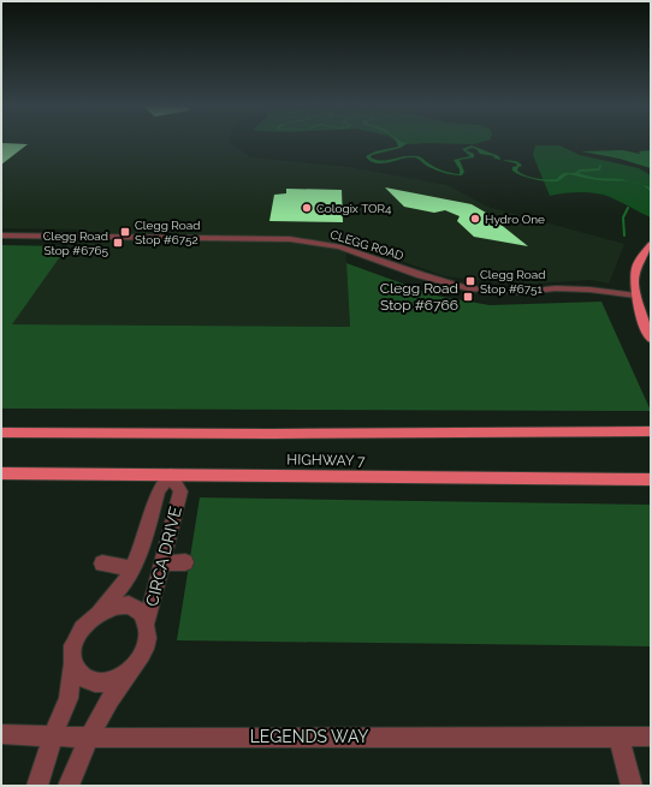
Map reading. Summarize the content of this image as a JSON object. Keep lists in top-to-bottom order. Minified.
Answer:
{"streets":{"main road":["HIGHWAY 7"],"street":["CLEGG ROAD","CIRCA DRIVE","LEGENDS WAY"]},"crossings":[["HIGHWAY 7","CIRCA DRIVE"]],"places":{"other":["Cologix TOR4","Hydro One"],"transit":["Clegg Road Stop #6752","Clegg Road Stop #6765","Clegg Road Stop #6751","Clegg Road Stop #6766"]}}
